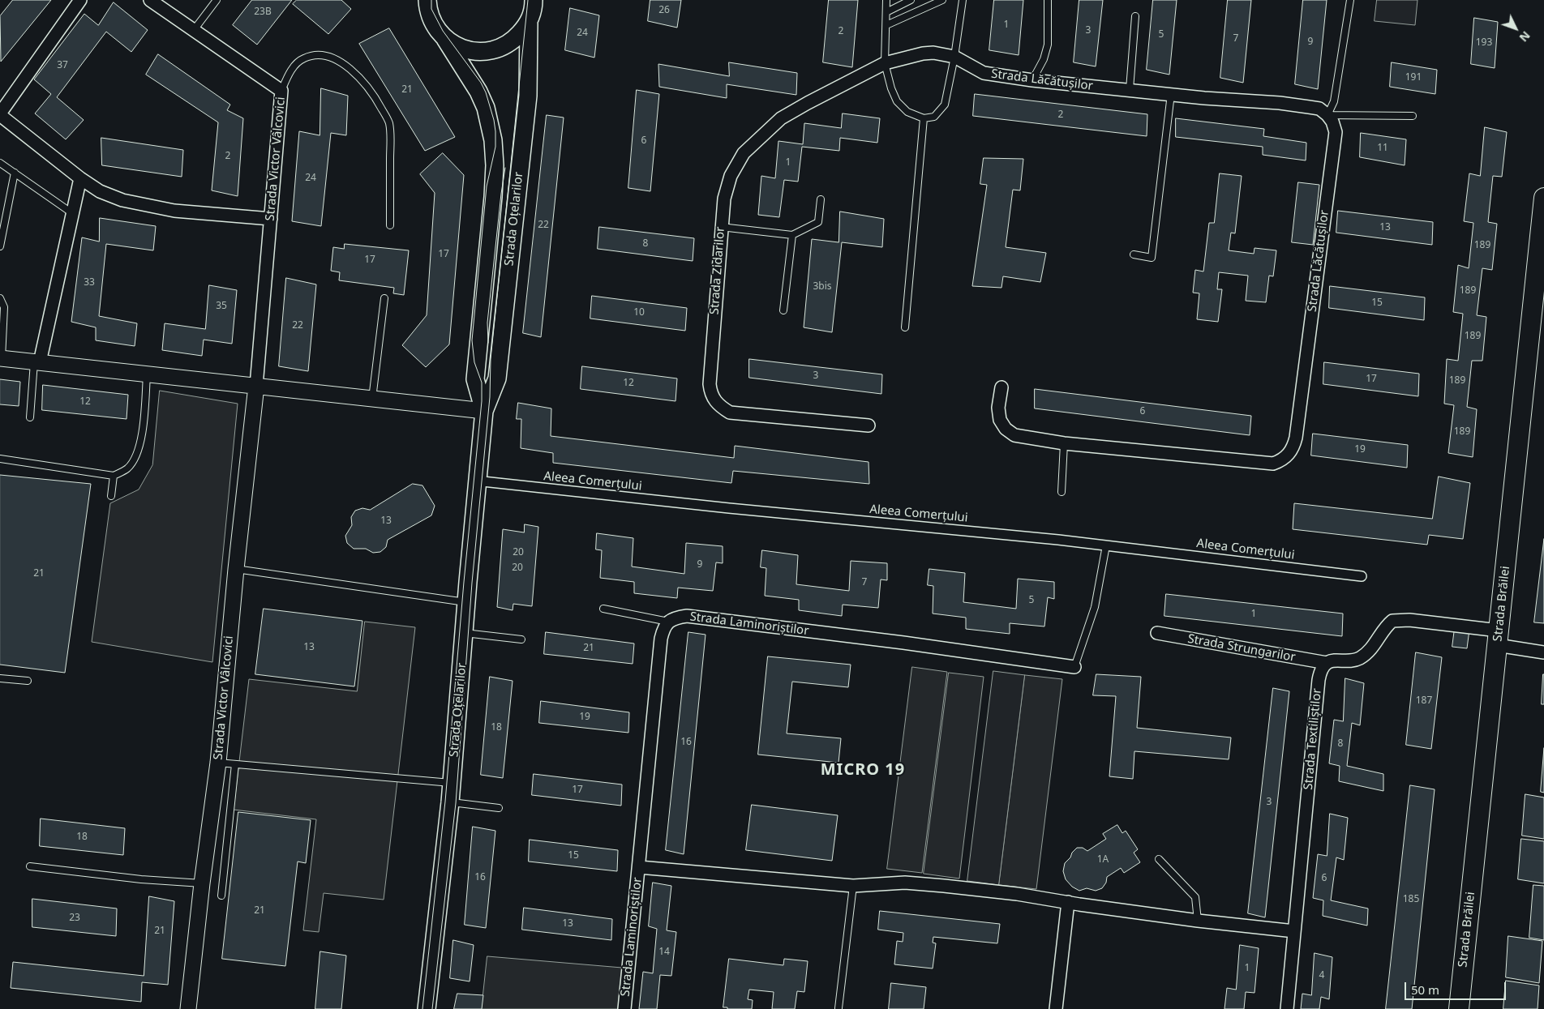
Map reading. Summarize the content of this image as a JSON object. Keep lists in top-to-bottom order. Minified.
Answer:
{"streets":{"main road":["Strada Oțelarilor","Strada Brăilei"],"street":["Strada Lăcătușilor","Strada Victor Vâlcovici","Strada Zidarilor","Aleea Comerțului","Strada Laminoriștilor","Strada Strungarilor","Strada Textiliștilor"]},"crossings":[["Strada Lăcătușilor","Strada Zidarilor"],["Strada Oțelarilor","Aleea Comerțului"],["Strada Strungarilor","Strada Textiliștilor"]],"districts":["MICRO 19"],"house_numbers":["26","23B","1","3","2","24","5","7","9","193","37","191","21","2","6","11","2","1","24","22","13","8","189","17","17","33","3bis","189","15","35","10","22","189","3","17","189","12","12","6","189","19","13","20","9","20","21","7","5","1","13","21","187","19","18","16","8","17","3","18","15","1A","16","6","185","21","23","13","21","14","1","4"],"scale_bar":"50 m","north":"bottom right"}
